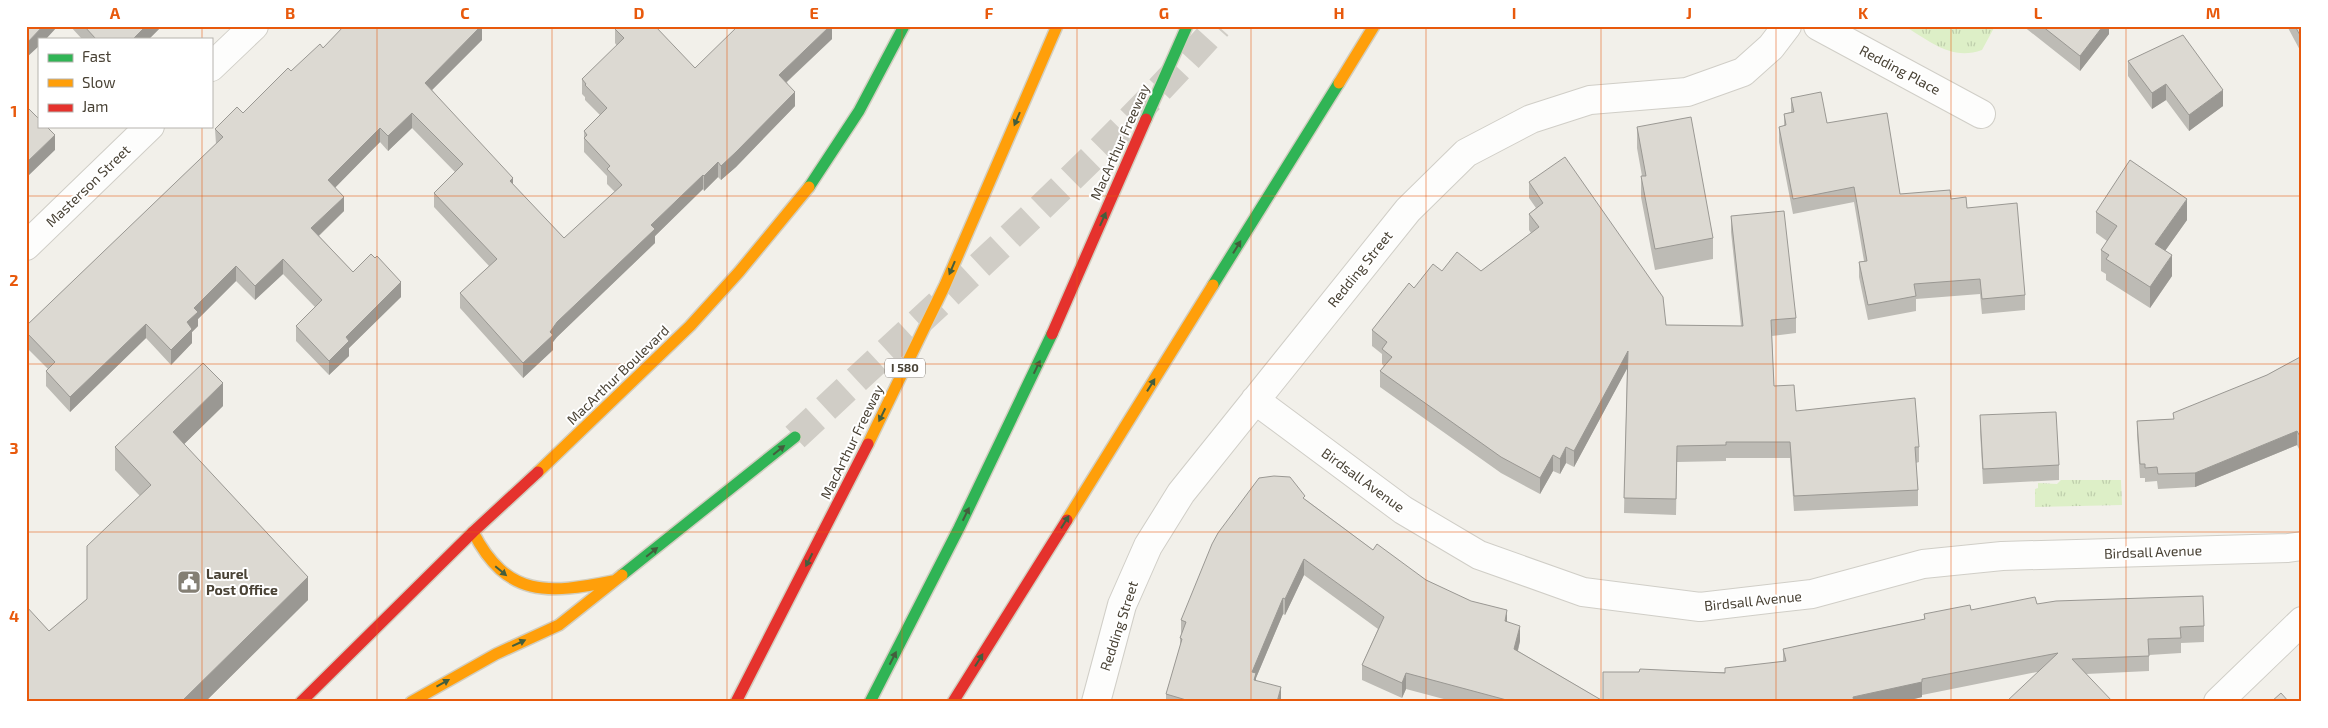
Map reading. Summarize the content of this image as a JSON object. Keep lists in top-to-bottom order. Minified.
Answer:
{"streets":{"main road":["MacArthur Freeway","I 580","MacArthur Boulevard"],"street":["Redding Place","Masterson Street","Redding Street","Birdsall Avenue"]},"crossings":[["Redding Street","Birdsall Avenue"]],"places":{"public building":["Laurel Post Office"]},"legend":["Fast","Slow","Jam"],"grid":{"columns":["A","B","C","D","E","F","G","H","I","J","K","L","M"],"rows":["1","2","3","4"]}}
